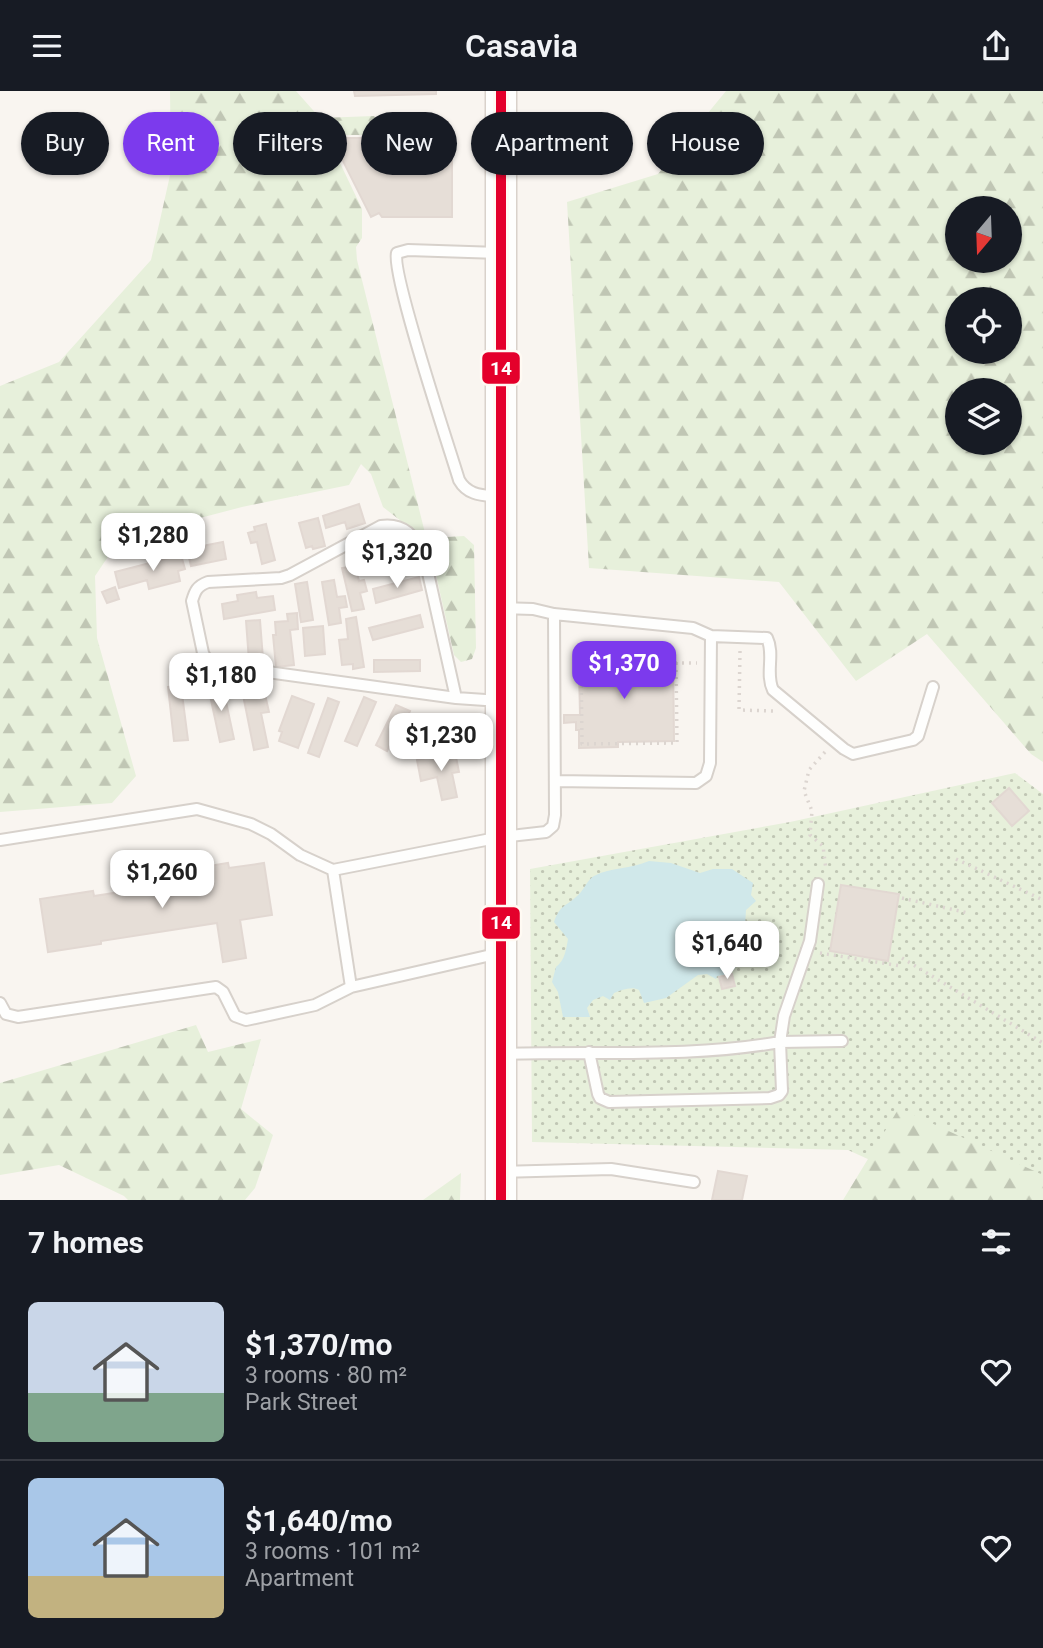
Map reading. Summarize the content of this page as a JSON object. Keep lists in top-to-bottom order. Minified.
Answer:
{"lines":["transit line 14"],"north":"bottom","page":{"header":"Casavia","chip":["Buy","Rent","Filters","New","Apartment","House"],"price":["$1,280","$1,320","$1,370","$1,180","$1,230","$1,260","$1,640"],"heading":"7 homes","list":[{"name":"$1,370/mo","note":"3 rooms · 80 m² · Park Street"},{"name":"$1,640/mo","note":"3 rooms · 101 m² · Apartment"}]}}
